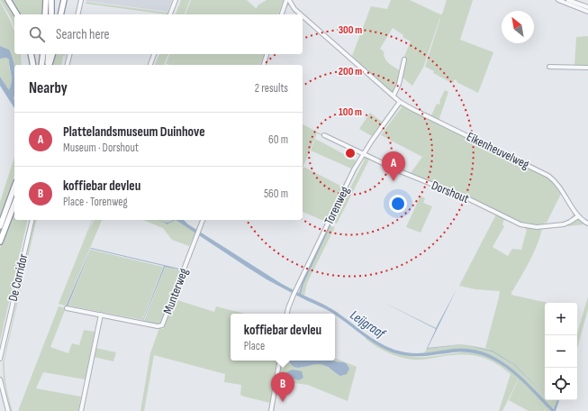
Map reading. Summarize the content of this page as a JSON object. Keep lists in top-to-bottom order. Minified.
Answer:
{"streets":{"street":["Eikenheuvelweg","Dorshout","Torenweg","De Corridor","Munterweg"]},"crossings":[["Eikenheuvelweg","Dorshout"],["Eikenheuvelweg","Torenweg"],["Dorshout","Torenweg"]],"water":["Leijgraaf"],"north":"top left","page":{"search":"Search here","heading":["Nearby","2 results"],"list":[{"mark":"A","name":"Plattelandsmuseum Duinhove","note":"Museum · Dorshout","value":"60 m"},{"mark":"B","name":"koffiebar devleu","note":"Place · Torenweg","value":"560 m"}],"pins":["A","B"],"map_buttons":["+","−"],"popup":["koffiebar devleu","Place"]},"rings":["300 m","200 m","100 m"]}
